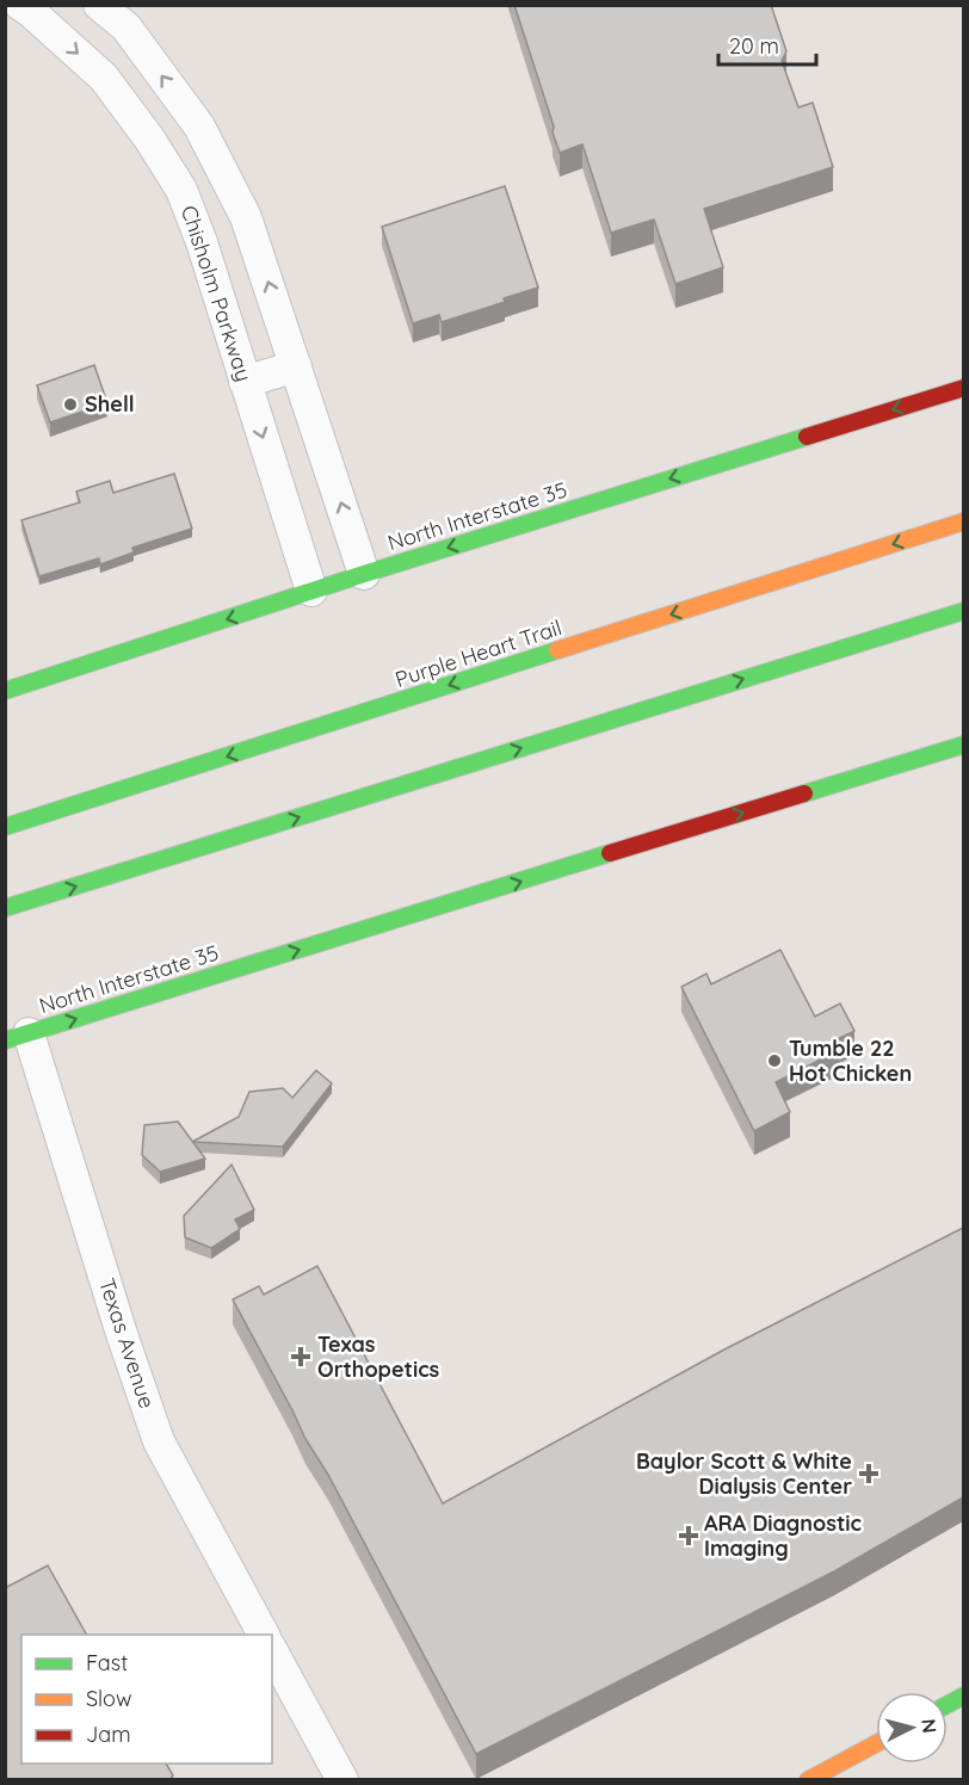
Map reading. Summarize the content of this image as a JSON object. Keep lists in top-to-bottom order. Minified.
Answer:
{"streets":{"main road":["North Interstate 35","Purple Heart Trail"],"street":["Chisholm Parkway","Texas Avenue"]},"crossings":[["Chisholm Parkway","North Interstate 35"],["North Interstate 35","Texas Avenue"]],"places":{"other":["Shell","Tumble 22 Hot Chicken"],"health":["Texas Orthopetics","Baylor Scott & White Dialysis Center","ARA Diagnostic Imaging"]},"legend":["Fast","Slow","Jam"],"scale_bar":"20 m","north":"right"}
